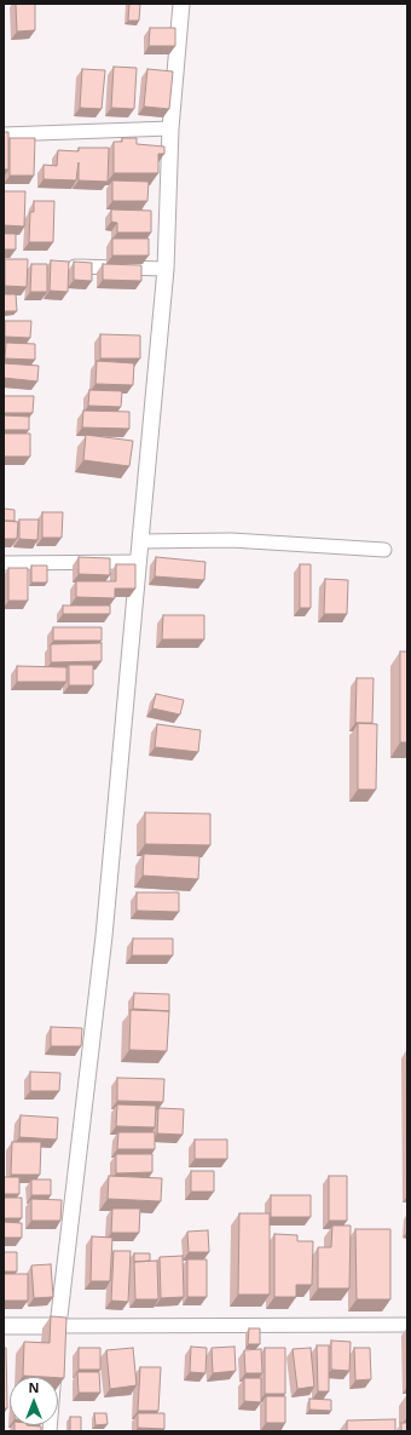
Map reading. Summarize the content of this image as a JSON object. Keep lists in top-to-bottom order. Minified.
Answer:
{"north":"top"}
